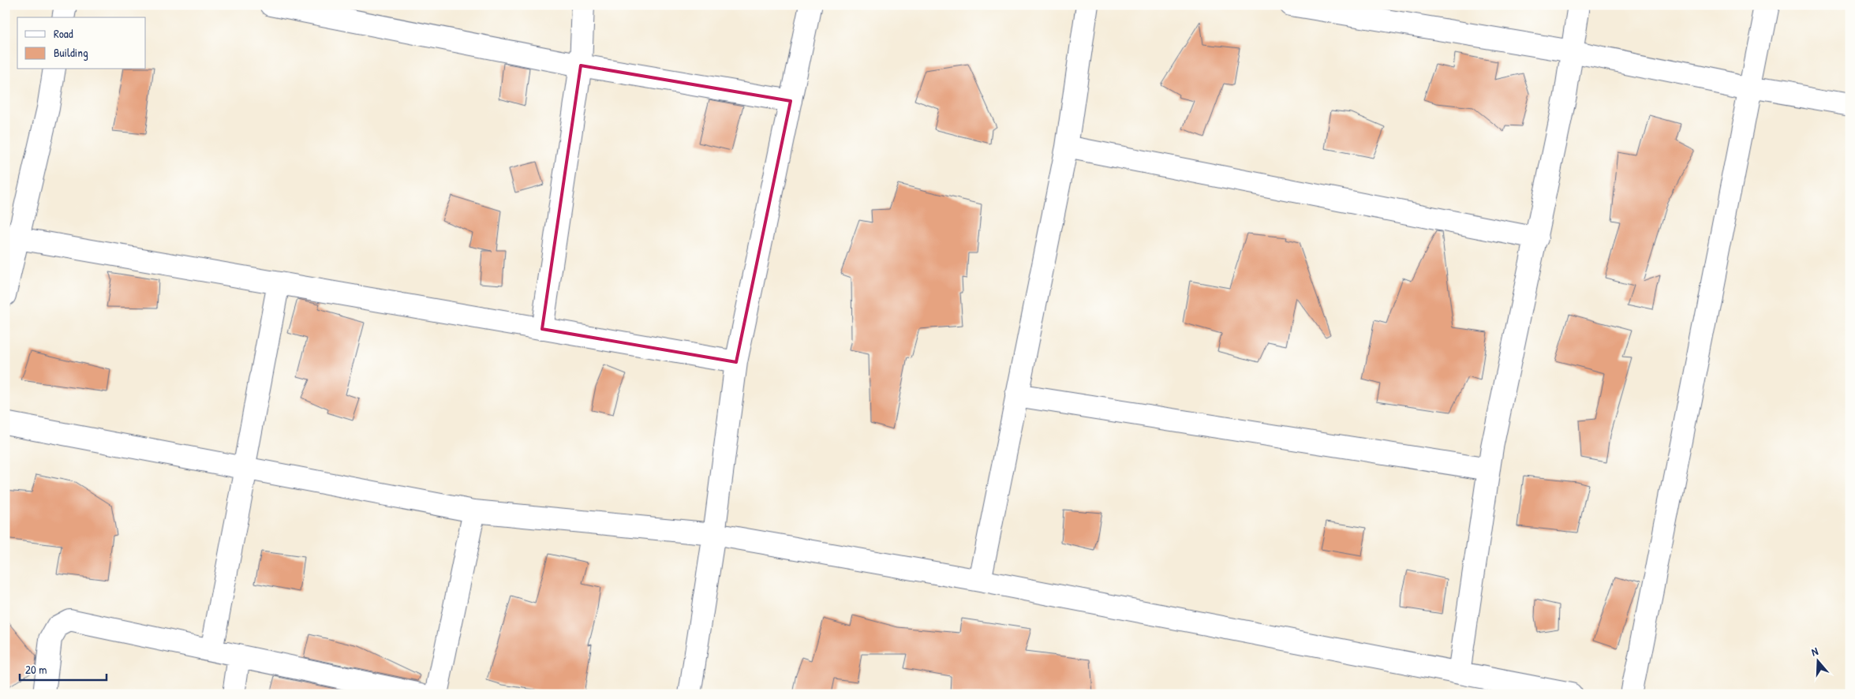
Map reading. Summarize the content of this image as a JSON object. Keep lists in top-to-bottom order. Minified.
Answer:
{"legend":["Road","Building"],"scale_bar":"20 m","north":"top"}
